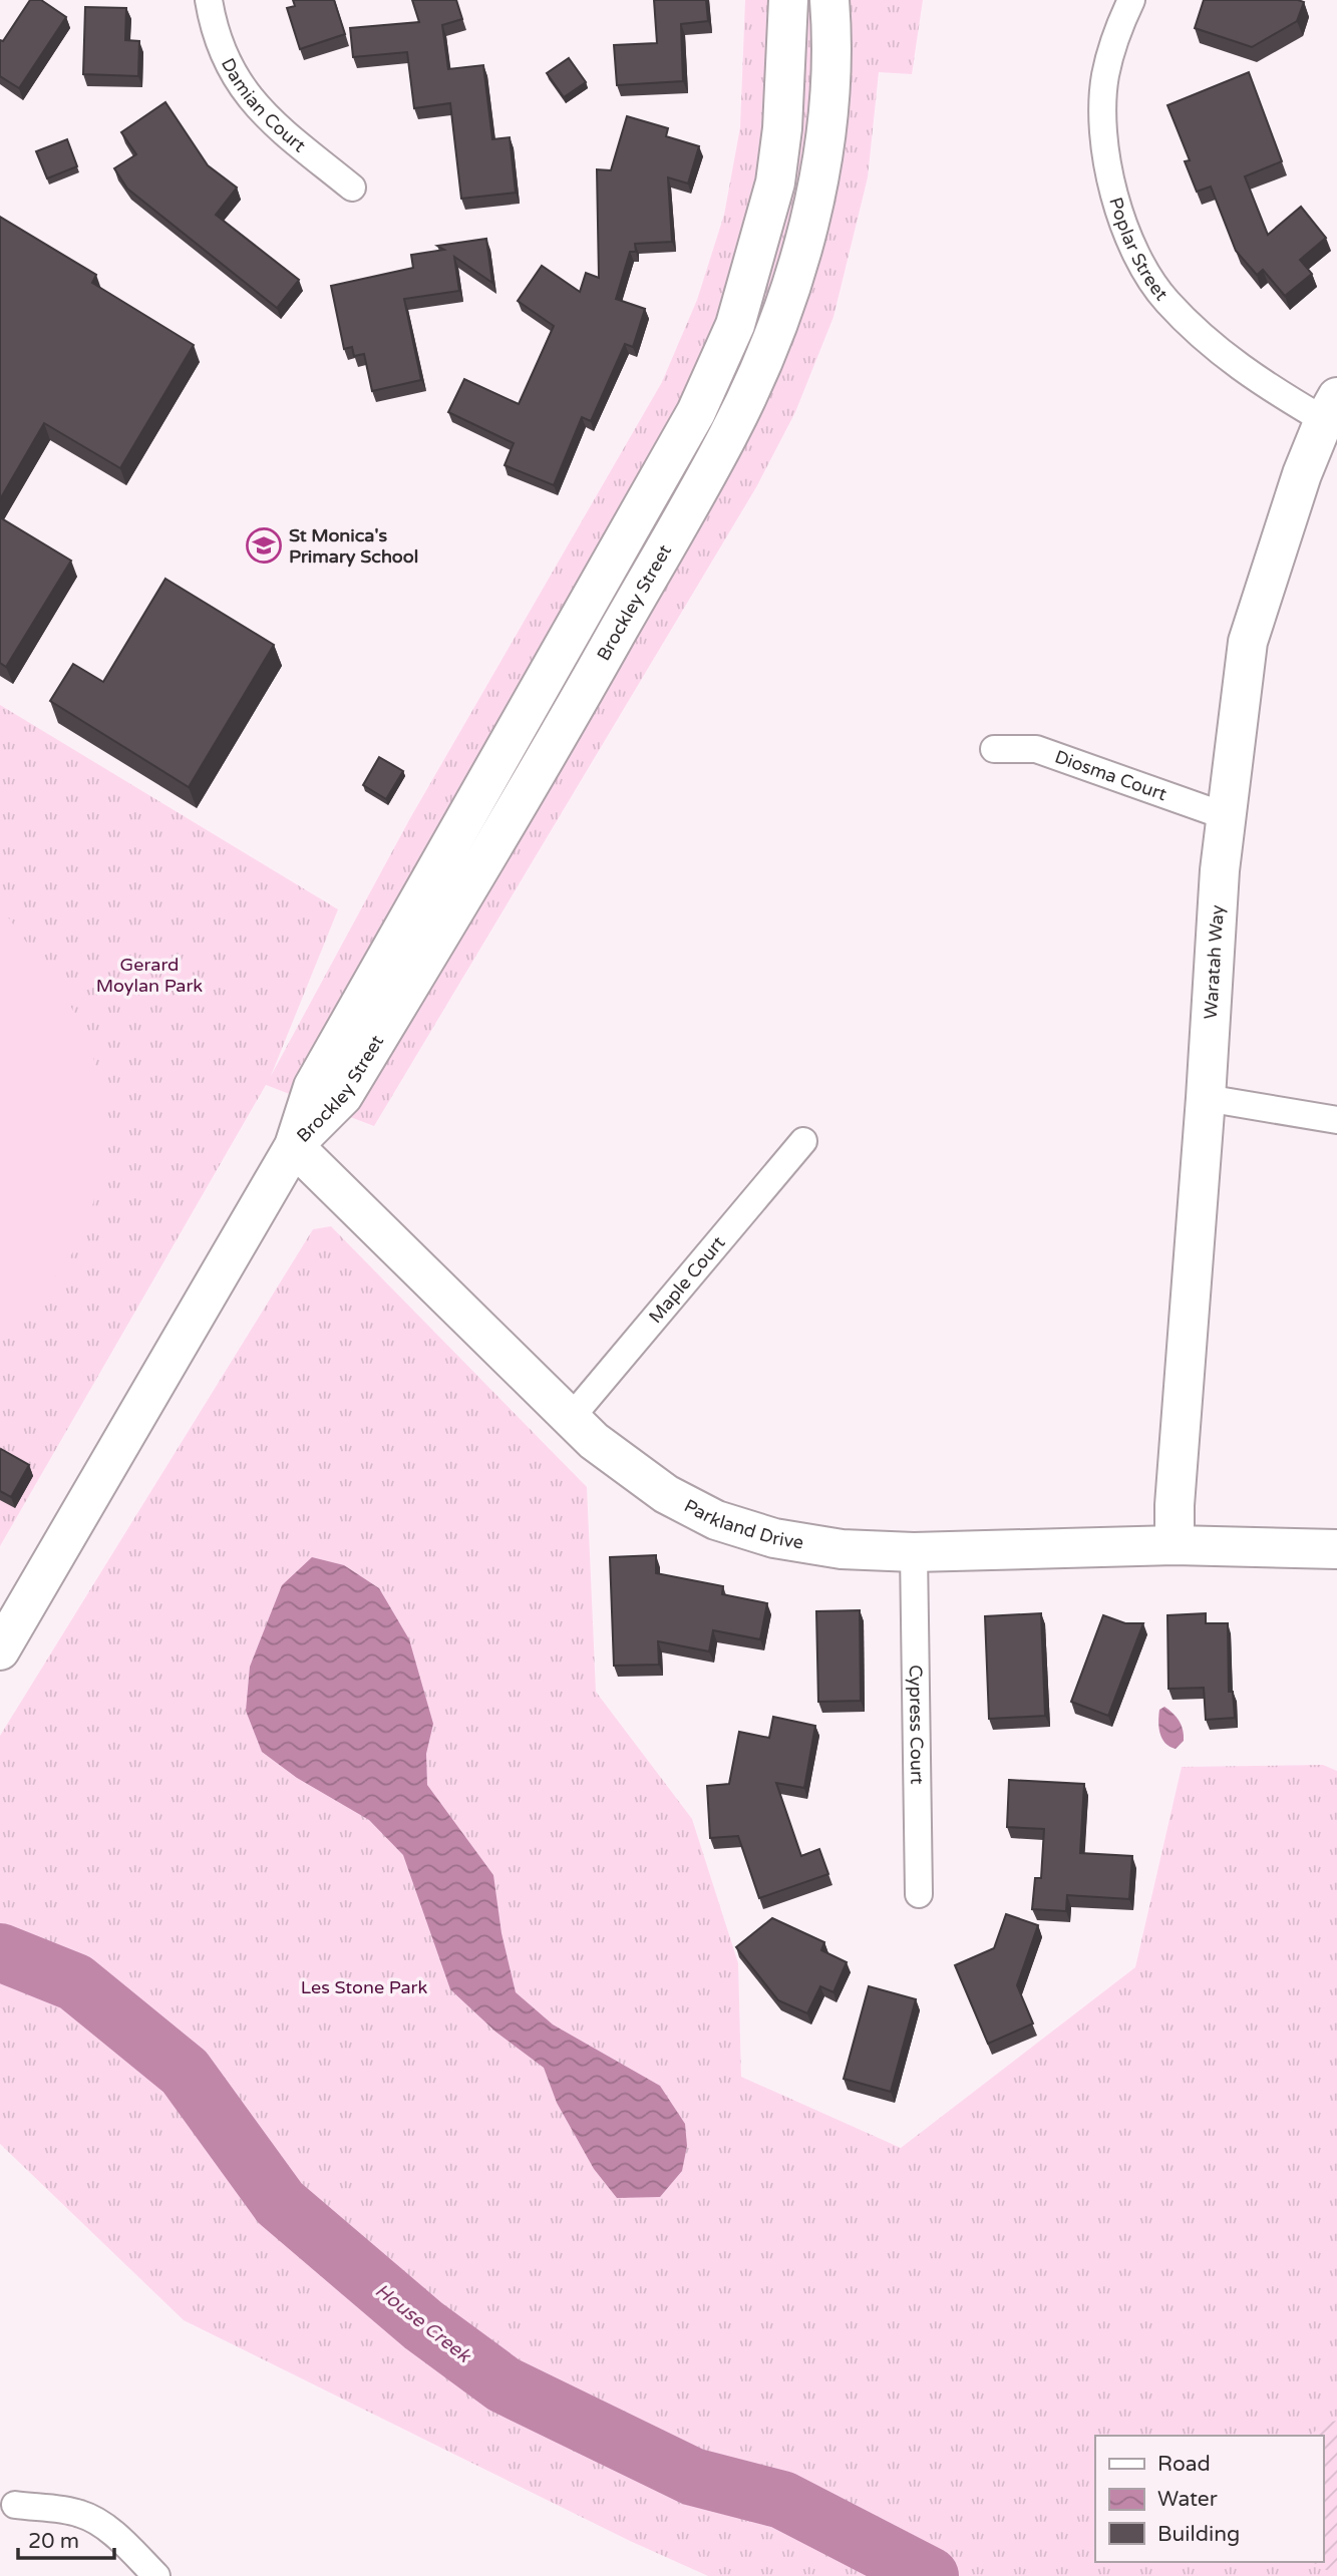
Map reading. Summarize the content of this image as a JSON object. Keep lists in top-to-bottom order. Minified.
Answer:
{"streets":{"main road":["Brockley Street","Waratah Way","Parkland Drive"],"street":["Damian Court","Poplar Street","Diosma Court","Maple Court","Cypress Court"]},"crossings":[["Poplar Street","Waratah Way"],["Brockley Street","Parkland Drive"],["Diosma Court","Waratah Way"],["Waratah Way","Parkland Drive"],["Maple Court","Parkland Drive"],["Parkland Drive","Cypress Court"]],"water":["House Creek"],"parks":["Gerard Moylan Park","Les Stone Park"],"places":{"school or university":["St Monica's Primary School"]},"legend":["Road","Water","Building"],"scale_bar":"20 m"}
